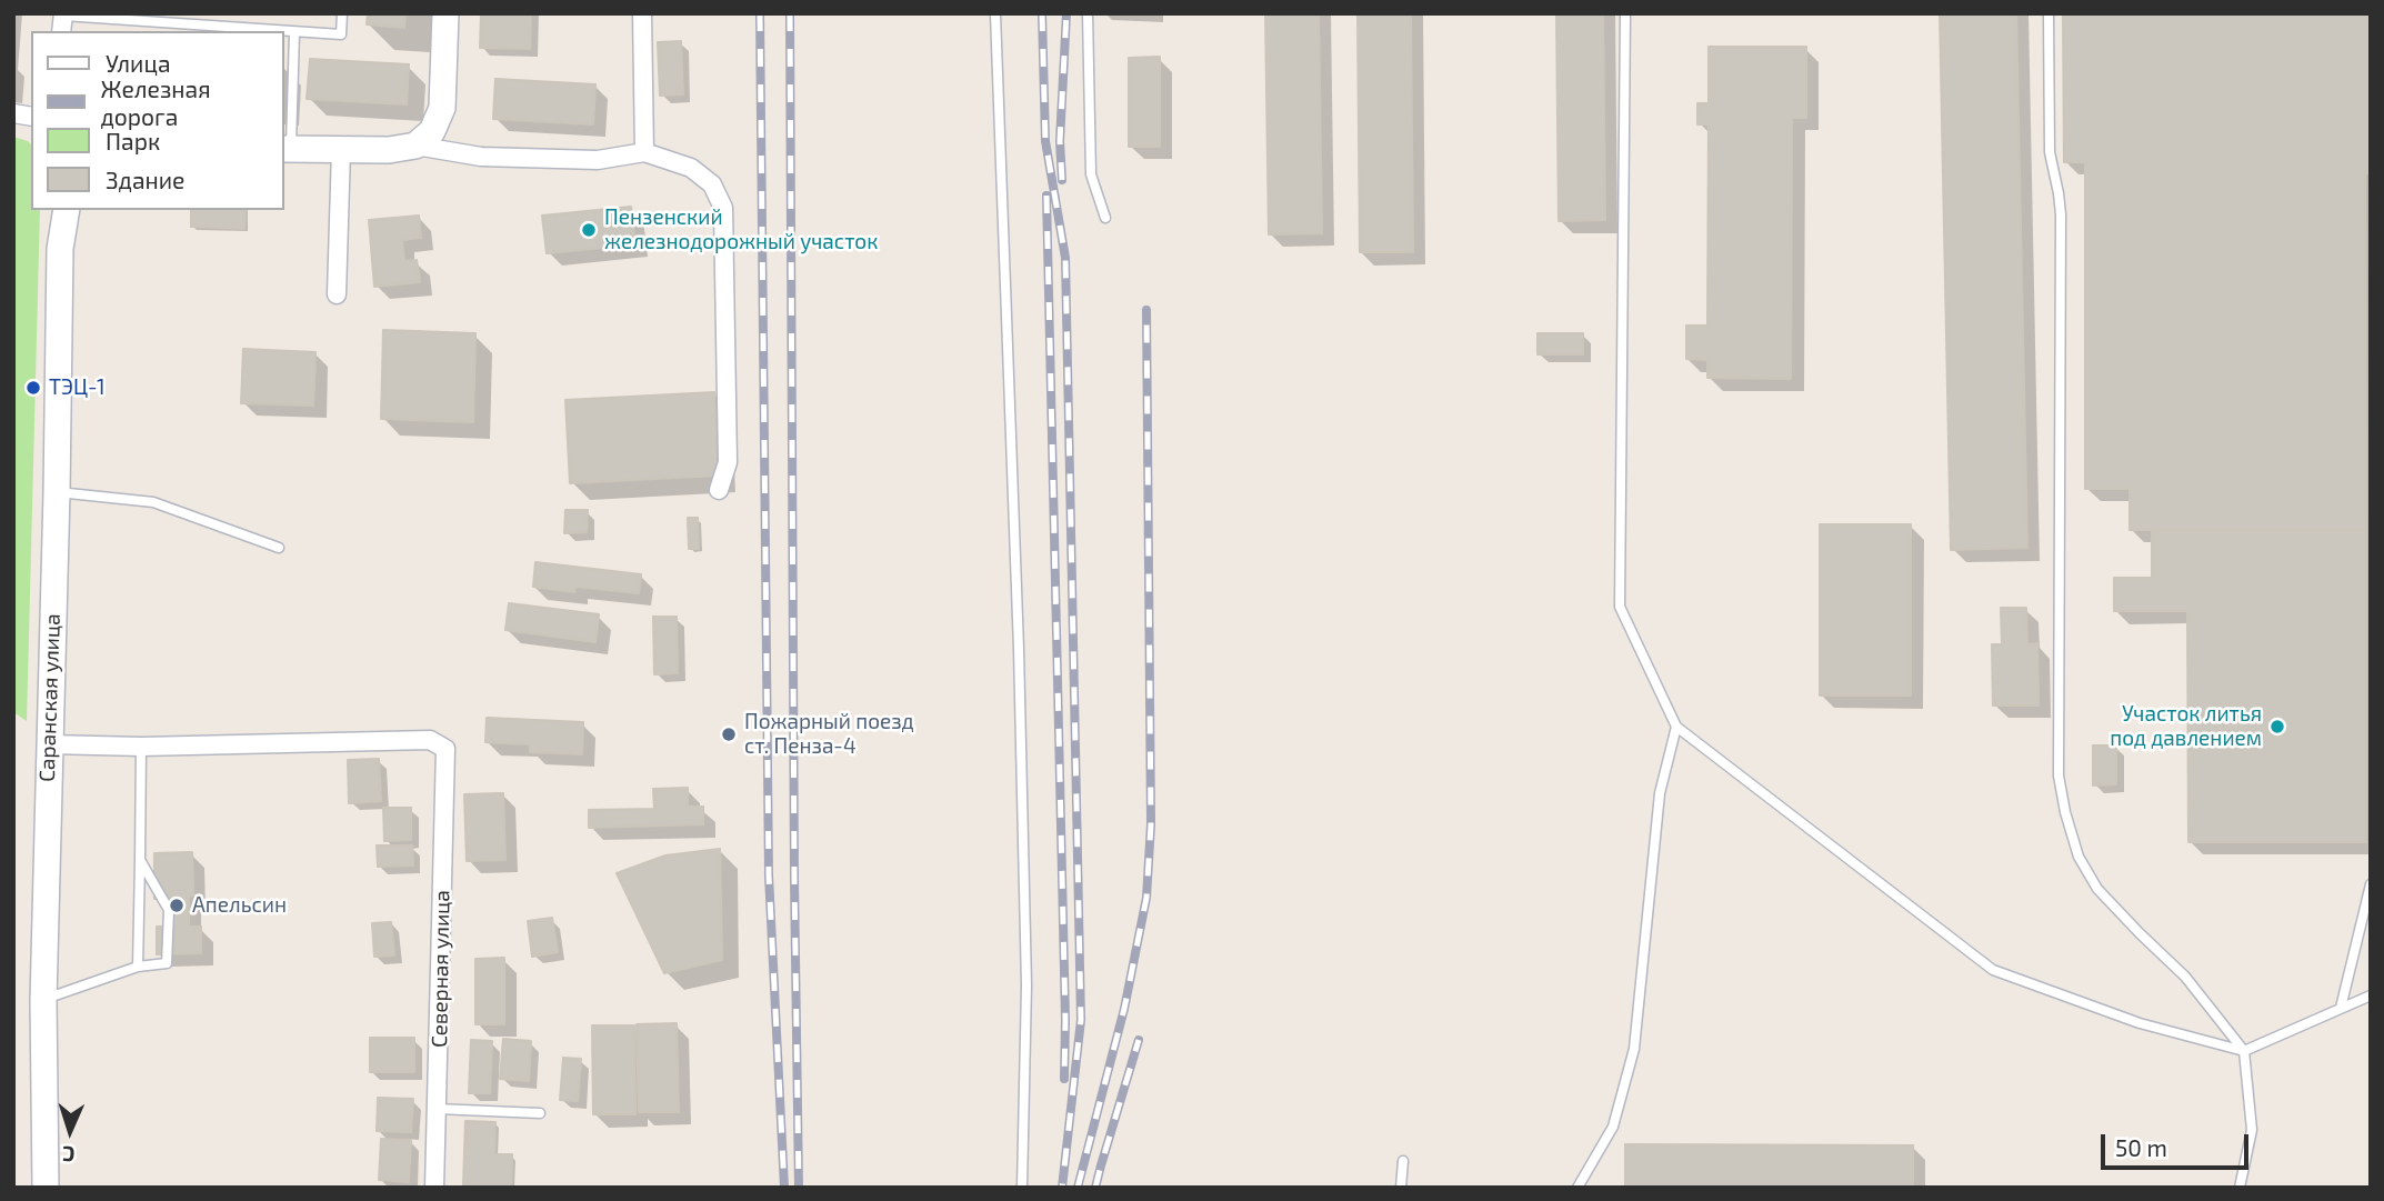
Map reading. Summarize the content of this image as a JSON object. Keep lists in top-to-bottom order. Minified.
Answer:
{"streets":{"main road":["Саранская улица"],"street":["Северная улица"]},"places":["Пензенский железнодорожный участок","ТЭЦ-1","Участок литья под давлением","Пожарный поезд ст. Пенза-4","Апельсин"],"legend":["Улица","Железная дорога","Парк","Здание"],"scale_bar":"50 m","north":"bottom"}
